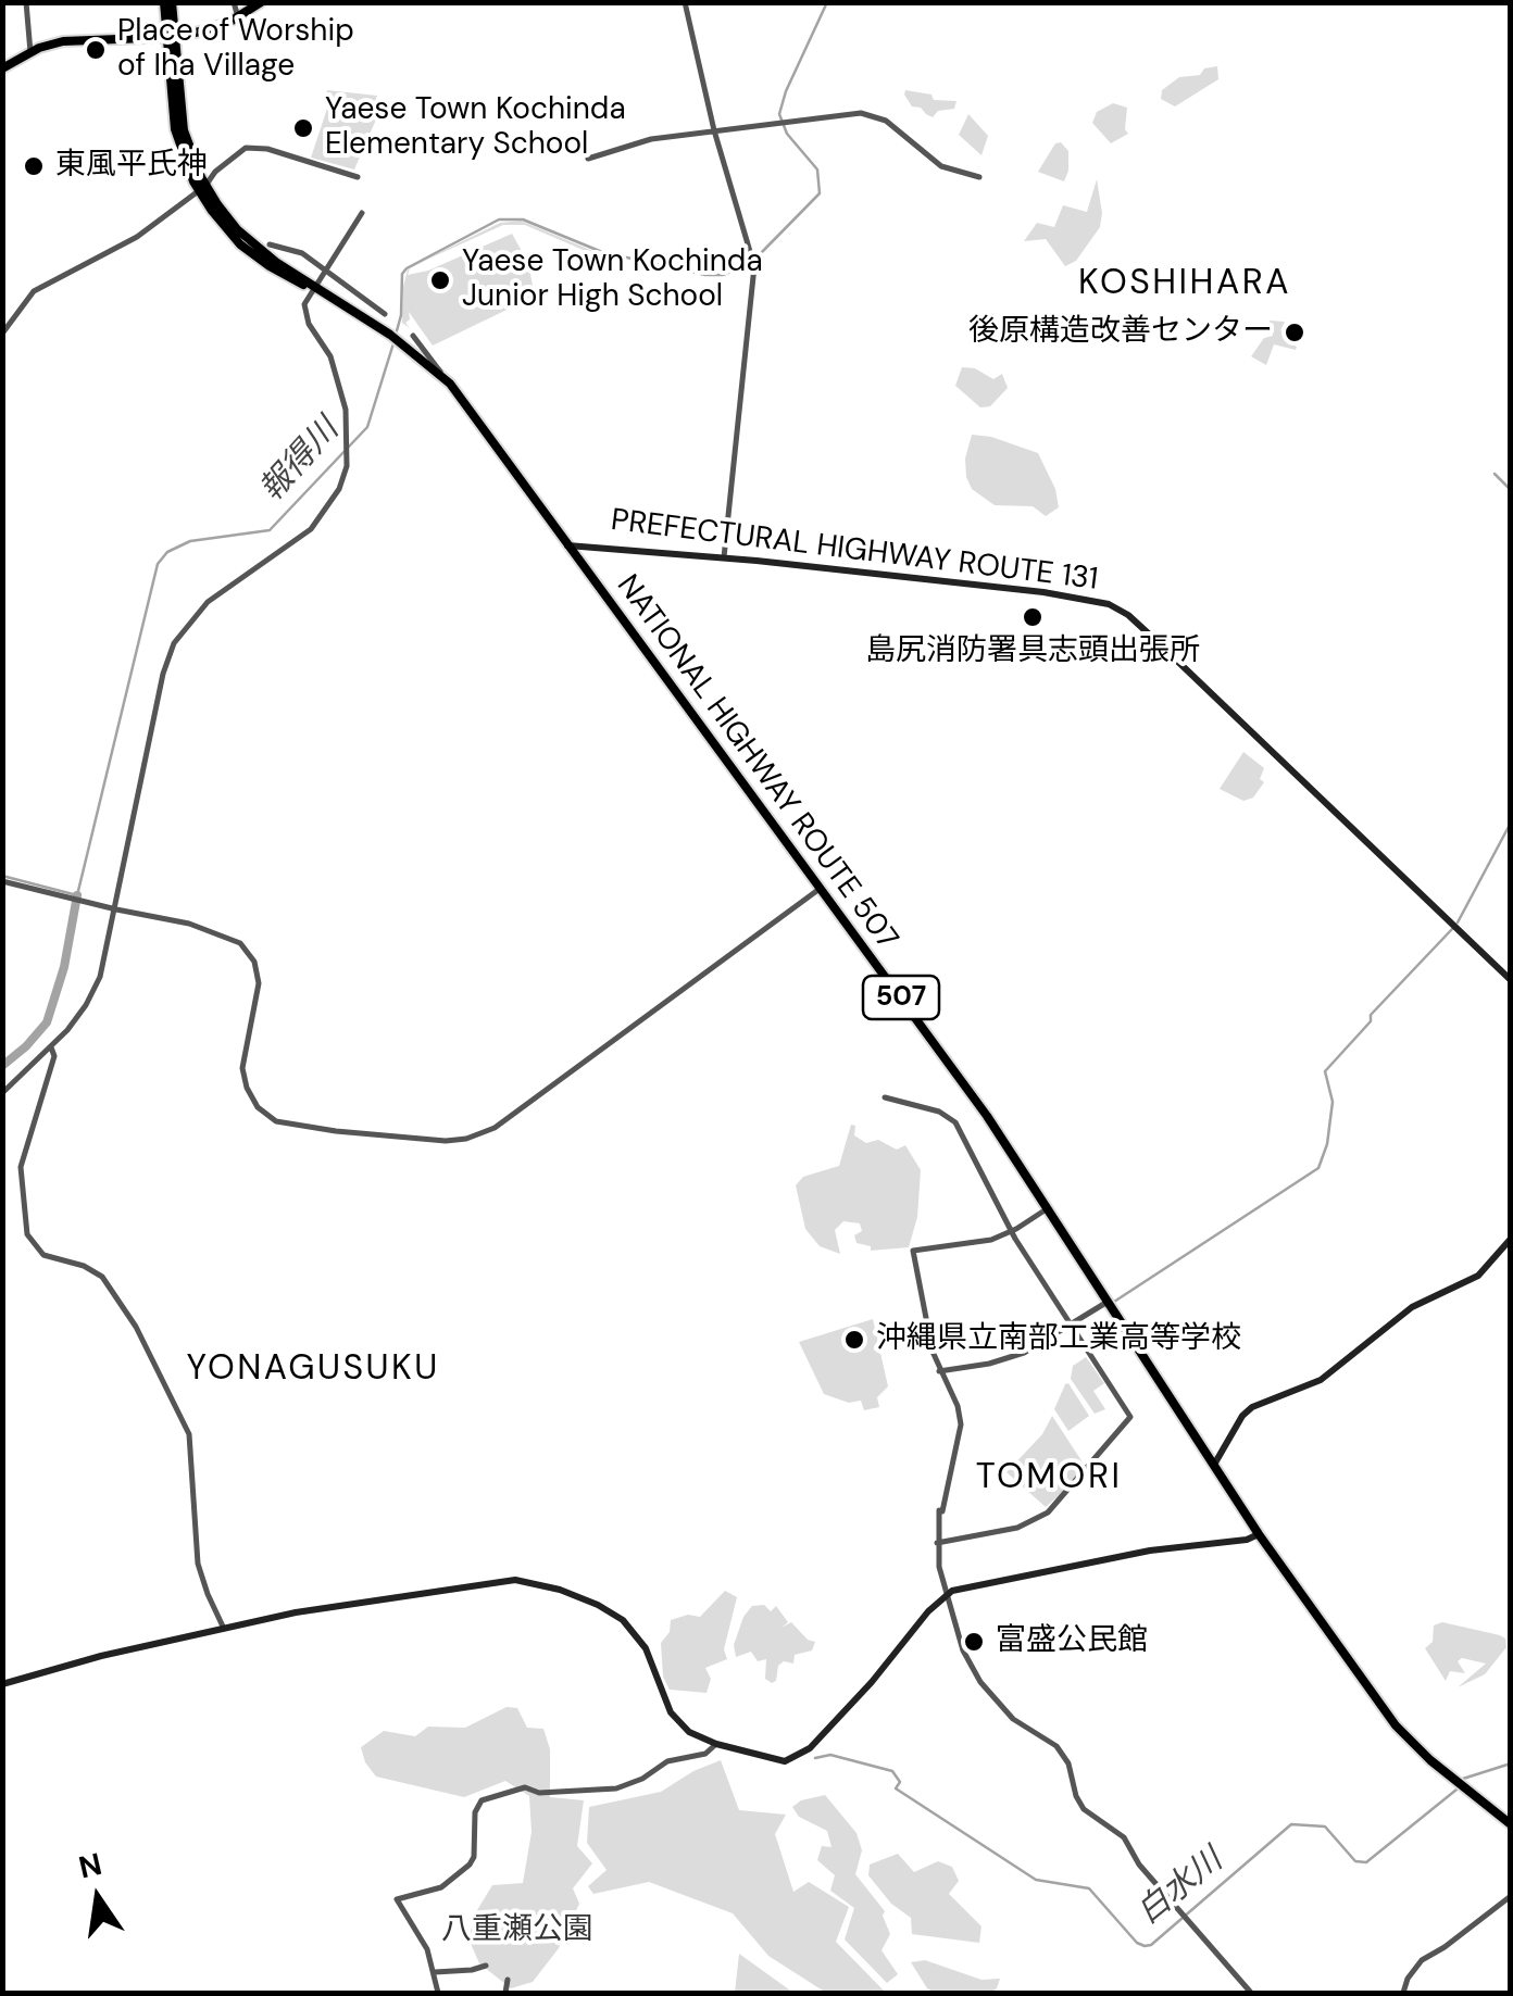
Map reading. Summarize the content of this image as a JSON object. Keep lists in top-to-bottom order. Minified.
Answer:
{"streets":{"main road":["PREFECTURAL HIGHWAY ROUTE 131","NATIONAL HIGHWAY ROUTE 507","507"]},"crossings":[["PREFECTURAL HIGHWAY ROUTE 131","NATIONAL HIGHWAY ROUTE 507"],["NATIONAL HIGHWAY ROUTE 507","507"]],"districts":["KOSHIHARA","YONAGUSUKU","TOMORI"],"water":["報得川","白水川"],"parks":["八重瀬公園"],"places":["Place of Worship of Iha Village","Yaese Town Kochinda Elementary School","東風平氏神","Yaese Town Kochinda Junior High School","後原構造改善センター","島尻消防署具志頭出張所","沖縄県立南部工業高等学校","富盛公民館"],"north":"top"}
